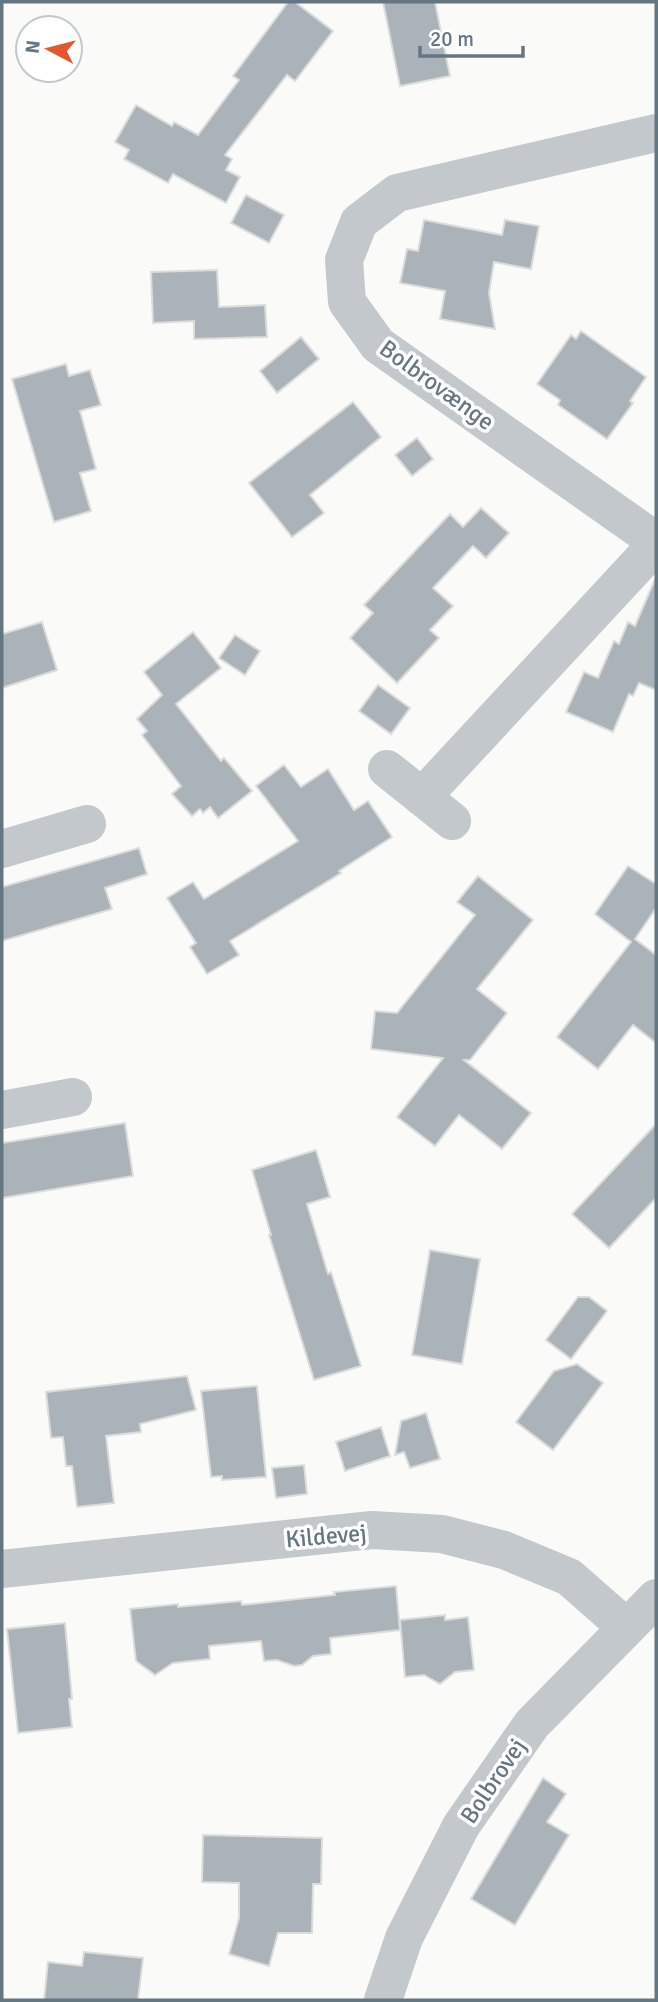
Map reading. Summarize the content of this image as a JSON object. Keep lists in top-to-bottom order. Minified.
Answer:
{"streets":{"street":["Bolbrovænge","Kildevej","Bolbrovej"]},"crossings":[["Kildevej","Bolbrovej"]],"scale_bar":"20 m","north":"left"}
